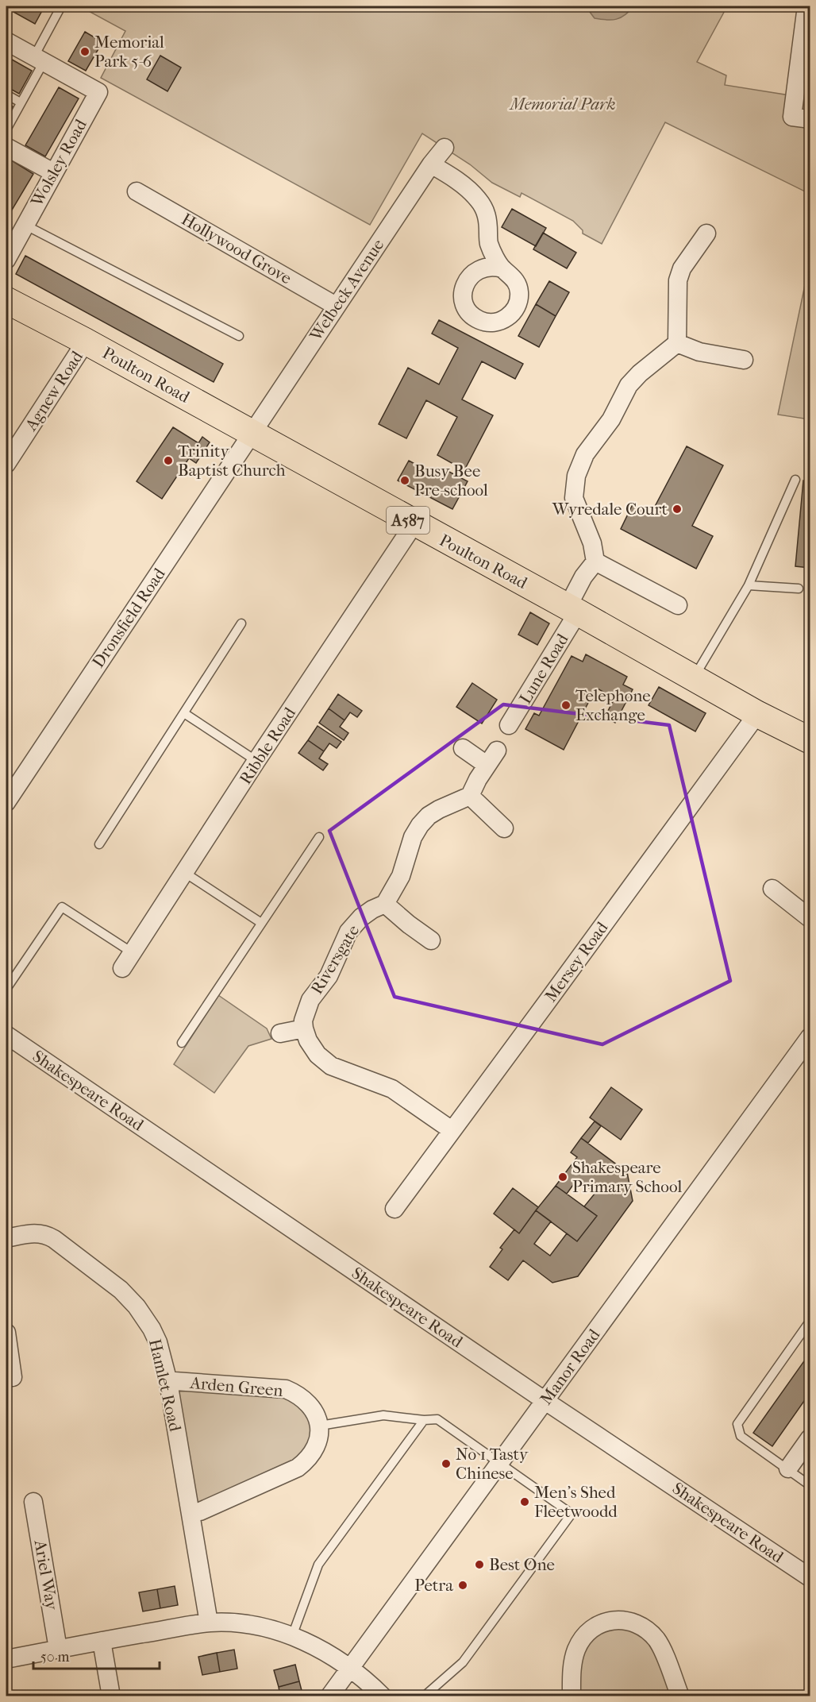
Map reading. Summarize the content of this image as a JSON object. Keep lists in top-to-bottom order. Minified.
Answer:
{"streets":{"main road":["Poulton Road","A587"],"street":["Wolsley Road","Hollywood Grove","Welbeck Avenue","Agnew Road","Dronsfield Road","Lune Road","Ribble Road","Riversgate","Mersey Road","Shakespeare Road","Manor Road","Hamlet Road","Arden Green","Ariel Way"]},"crossings":[["Hollywood Grove","Welbeck Avenue"],["Welbeck Avenue","Poulton Road"],["Welbeck Avenue","Dronsfield Road"],["Poulton Road","Agnew Road"],["Poulton Road","Dronsfield Road"],["Poulton Road","Lune Road"],["Poulton Road","Ribble Road"],["Poulton Road","Mersey Road"],["Shakespeare Road","Manor Road"],["Hamlet Road","Arden Green"]],"parks":["Memorial Park"],"places":["Memorial Park 5-6","Trinity Baptist Church","Busy Bee Pre-school","Wyredale Court","Telephone Exchange","Shakespeare Primary School","No 1 Tasty Chinese","Men's Shed Fleetwoodd","Best One","Petra"],"scale_bar":"50 m"}
